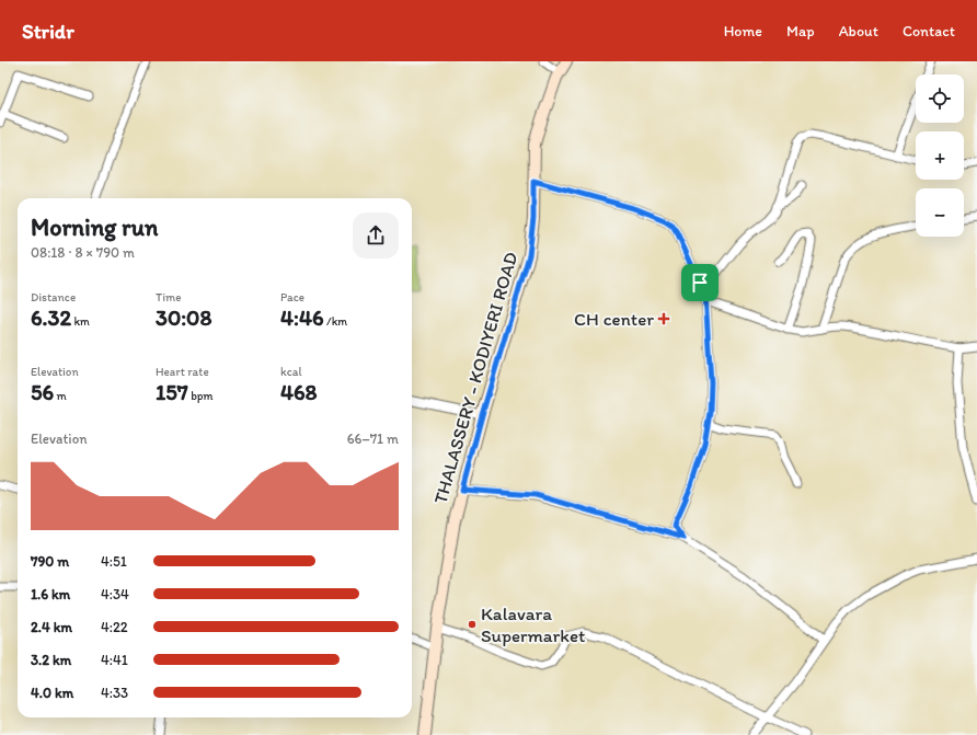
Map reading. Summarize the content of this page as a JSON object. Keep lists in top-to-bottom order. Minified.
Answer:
{"streets":{"main road":["THALASSERY - KODIYERI ROAD"]},"places":{"health":["CH center"],"other":["Kalavara Supermarket"]},"page":{"header":"Stridr","nav":["Home","Map","About","Contact"],"map_buttons":["+","−"],"heading":["Morning run","08:18 · 8 × 790 m"],"stats":[["Distance","6.32 km"],["Time","30:08"],["Pace","4:46 /km"],["Elevation","56 m"],["Heart rate","157 bpm"],["kcal","468"]],"chart":["Elevation","66–71 m"],"list":[{"name":"790 m","note":"4:51"},{"name":"1.6 km","note":"4:34"},{"name":"2.4 km","note":"4:22"},{"name":"3.2 km","note":"4:41"},{"name":"4.0 km","note":"4:33"}]}}
